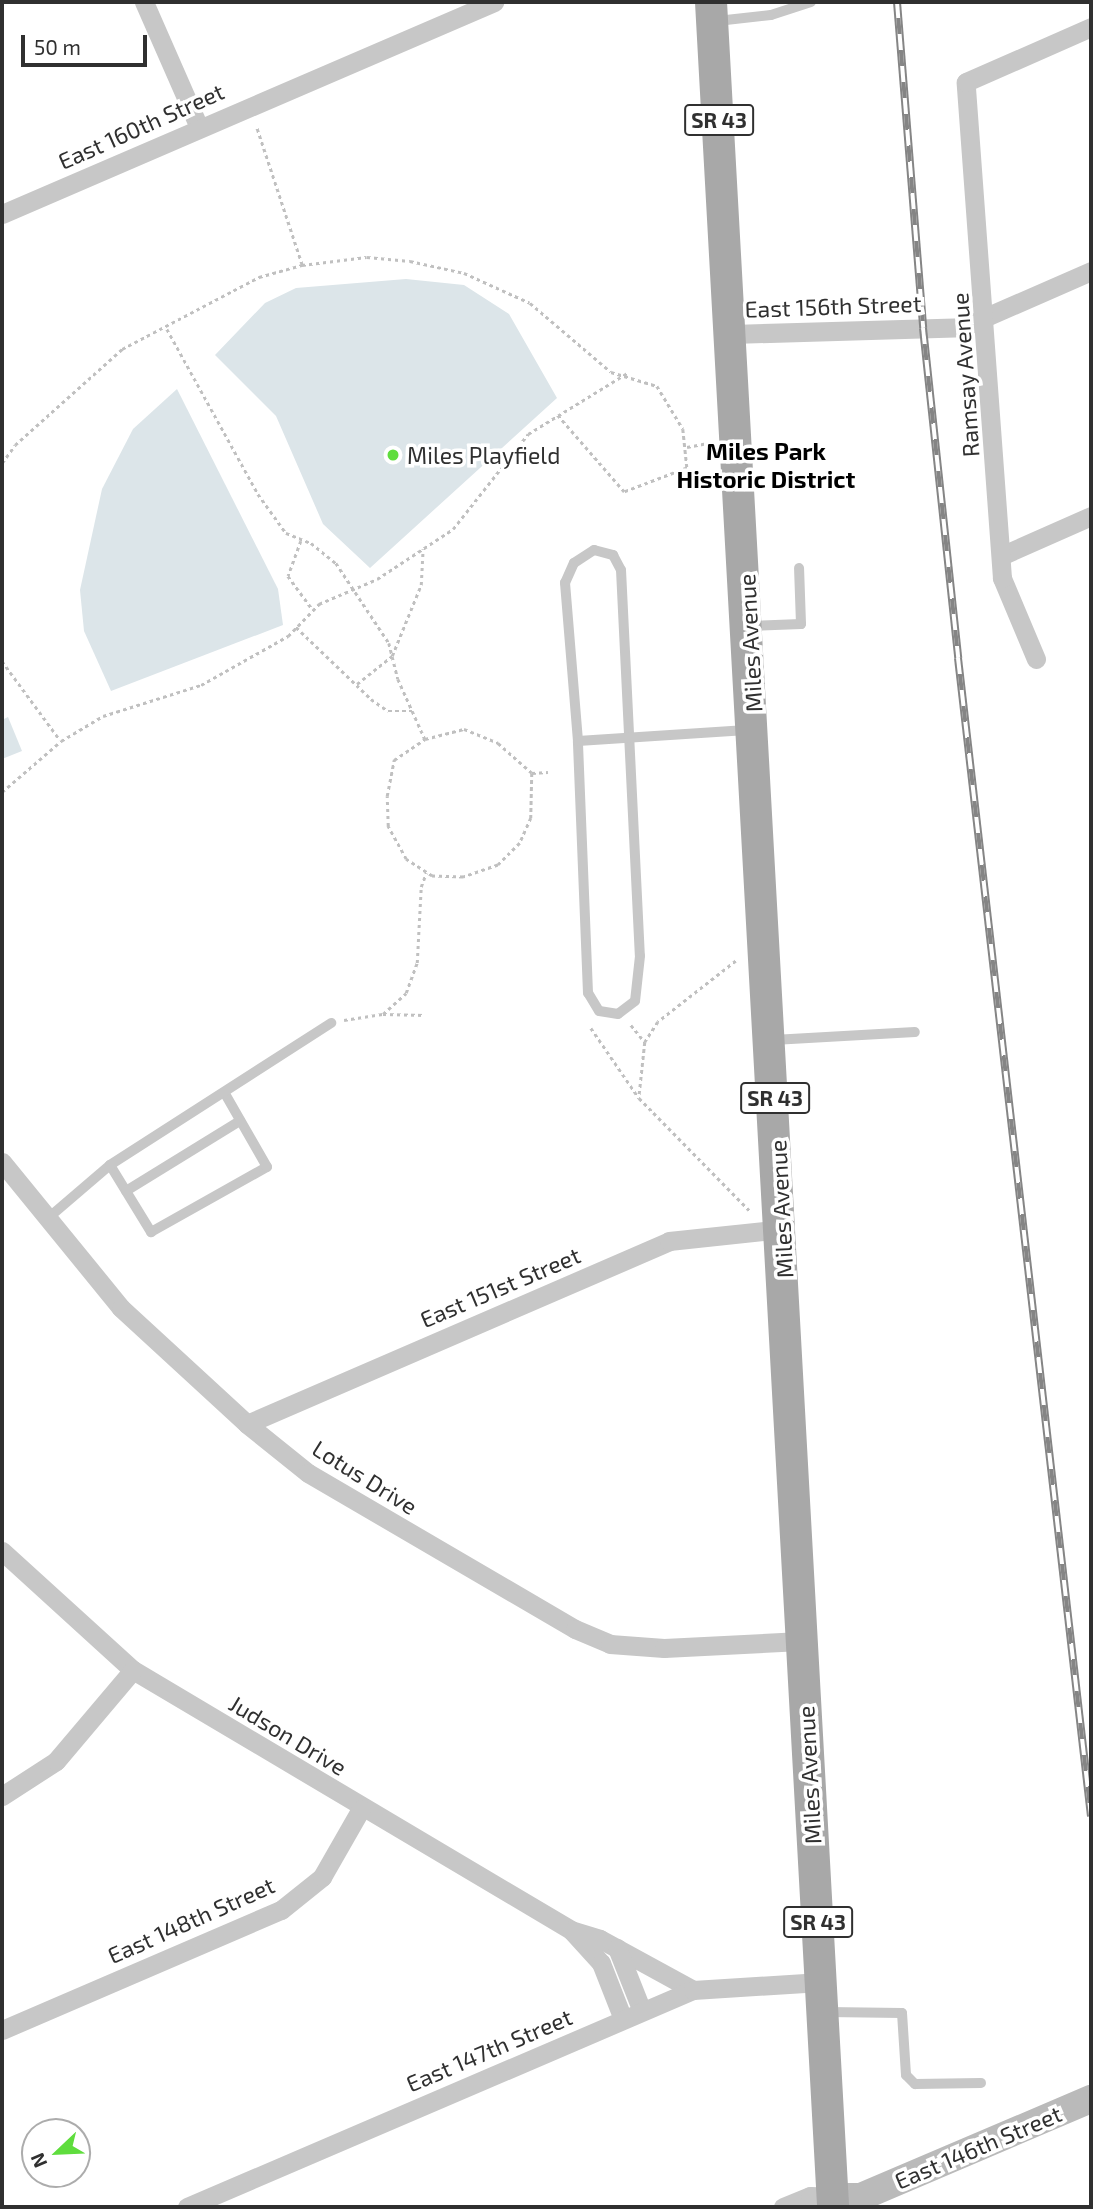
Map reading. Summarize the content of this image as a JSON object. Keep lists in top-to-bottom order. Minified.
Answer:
{"streets":{"main road":["SR 43","Miles Avenue"],"street":["East 160th Street","East 156th Street","Ramsay Avenue","East 151st Street","Lotus Drive","Judson Drive","East 148th Street","East 147th Street","East 146th Street"]},"crossings":[["East 156th Street","Ramsay Avenue"],["East 156th Street","Miles Avenue"],["Miles Avenue","East 151st Street"],["Miles Avenue","Lotus Drive"],["Miles Avenue","East 147th Street"],["Miles Avenue","East 146th Street"],["East 151st Street","Lotus Drive"],["Judson Drive","East 148th Street"],["Judson Drive","East 147th Street"]],"districts":["Miles Park Historic District"],"places":["Miles Playfield"],"scale_bar":"50 m","north":"bottom left"}
